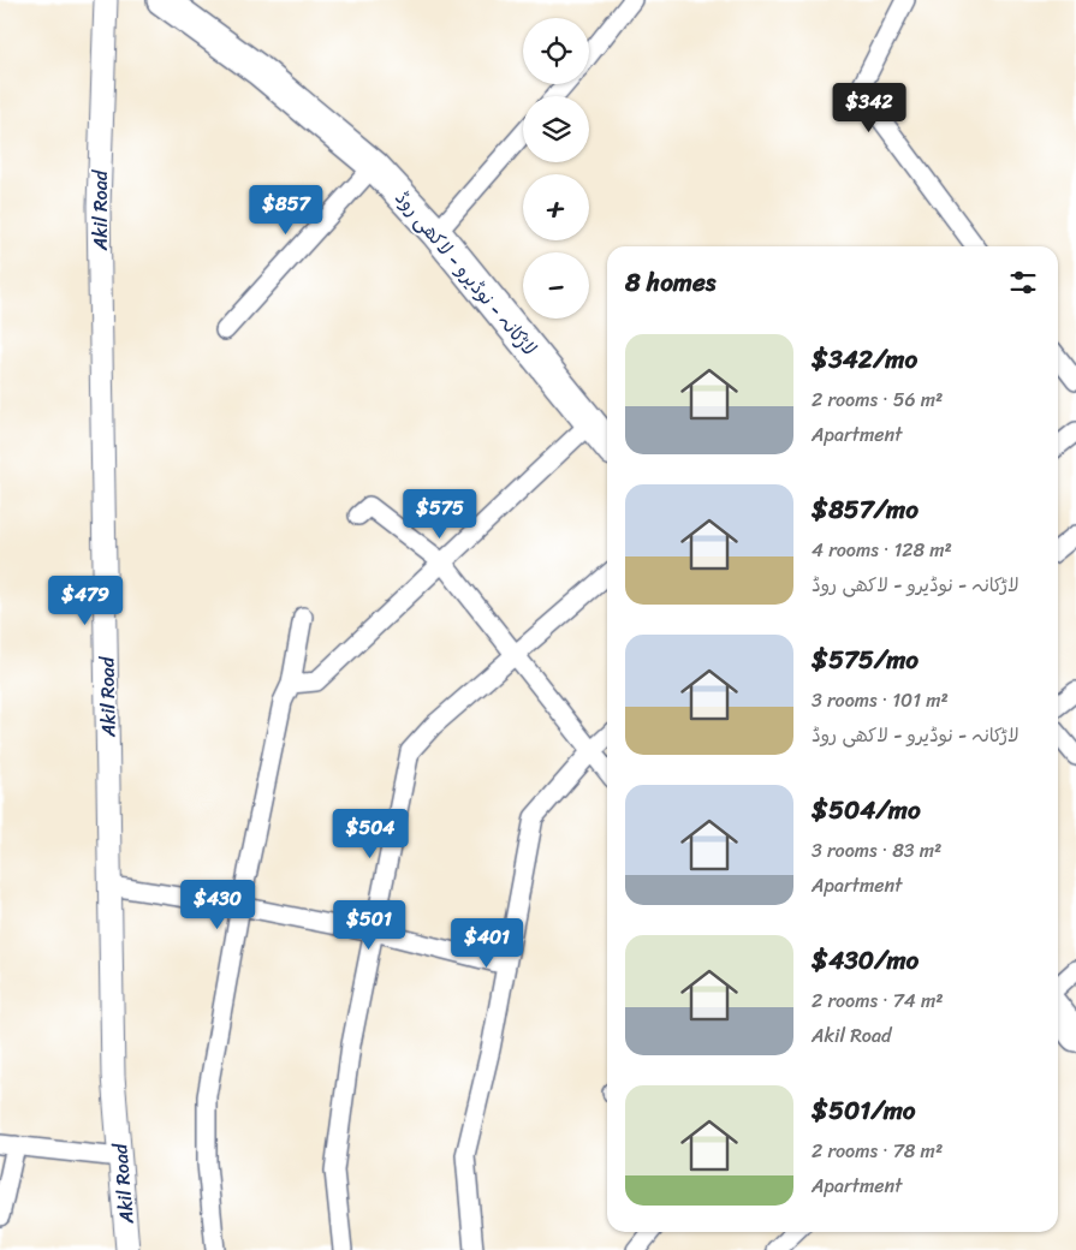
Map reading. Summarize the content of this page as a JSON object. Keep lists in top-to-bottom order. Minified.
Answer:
{"streets":{"highway":["لاڑکانہ - نوڈیرو - لاکھی روڈ"],"street":["Akil Road"]},"page":{"map_buttons":["+","−"],"price":["$342","$857","$575","$479","$504","$430","$501","$401"],"heading":"8 homes","list":[{"name":"$342/mo","note":"2 rooms · 56 m² · Apartment"},{"name":"$857/mo","note":"4 rooms · 128 m² · لاڑکانہ - نوڈیرو - لاکھی روڈ"},{"name":"$575/mo","note":"3 rooms · 101 m² · لاڑکانہ - نوڈیرو - لاکھی روڈ"},{"name":"$504/mo","note":"3 rooms · 83 m² · Apartment"},{"name":"$430/mo","note":"2 rooms · 74 m² · Akil Road"},{"name":"$501/mo","note":"2 rooms · 78 m² · Apartment"}]}}
